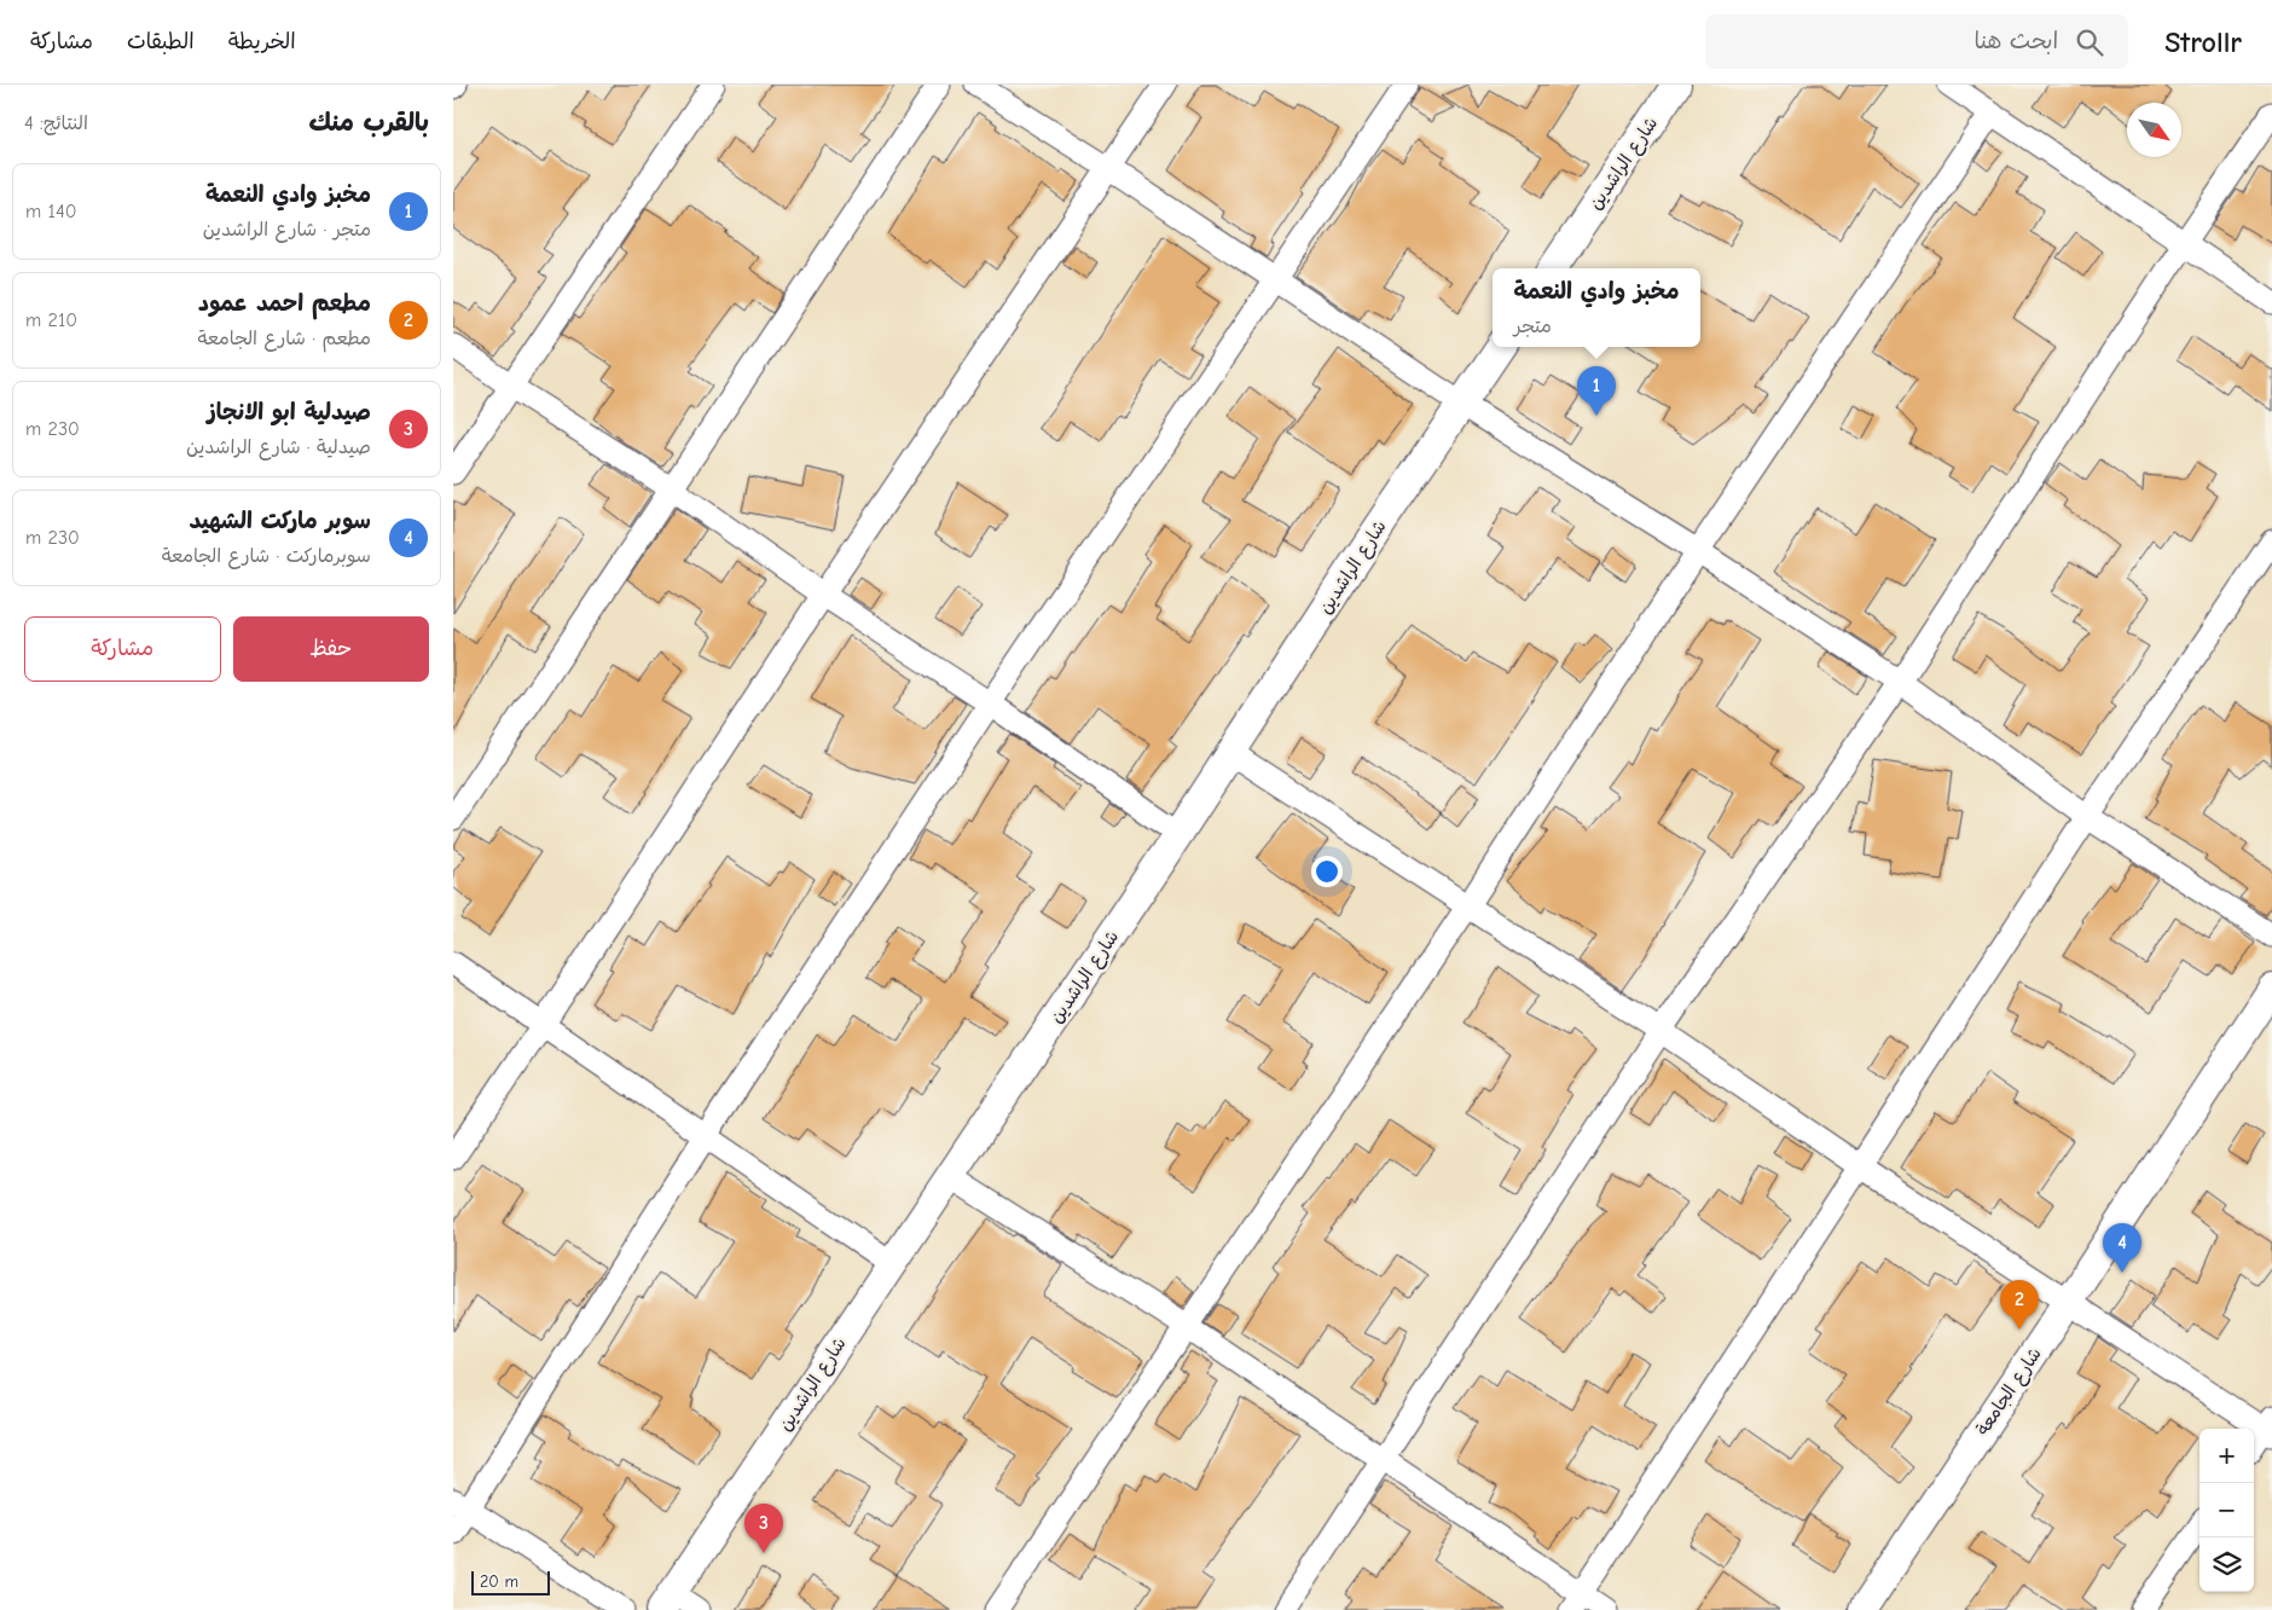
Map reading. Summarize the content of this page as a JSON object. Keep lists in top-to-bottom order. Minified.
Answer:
{"streets":{"street":["شارع الراشدين","شارع الجامعة"]},"scale_bar":"20 m","north":"bottom right","page":{"header":"Strollr","search":"ابحث هنا","nav":["الخريطة","الطبقات","مشاركة"],"heading":["بالقرب منك","النتائج: 4"],"list":[{"mark":"1","name":"مخبز وادي النعمة","note":"متجر · شارع الراشدين","value":"140 m"},{"mark":"2","name":"مطعم احمد عمود","note":"مطعم · شارع الجامعة","value":"210 m"},{"mark":"3","name":"صيدلية ابو الانجاز","note":"صيدلية · شارع الراشدين","value":"230 m"},{"mark":"4","name":"سوبر ماركت الشهيد","note":"سوبرماركت · شارع الجامعة","value":"230 m"}],"popup":["مخبز وادي النعمة","متجر"],"pins":["1","4","2","3"],"buttons":["حفظ","مشاركة"],"map_buttons":["+","−"],"scale":"20 m"}}
